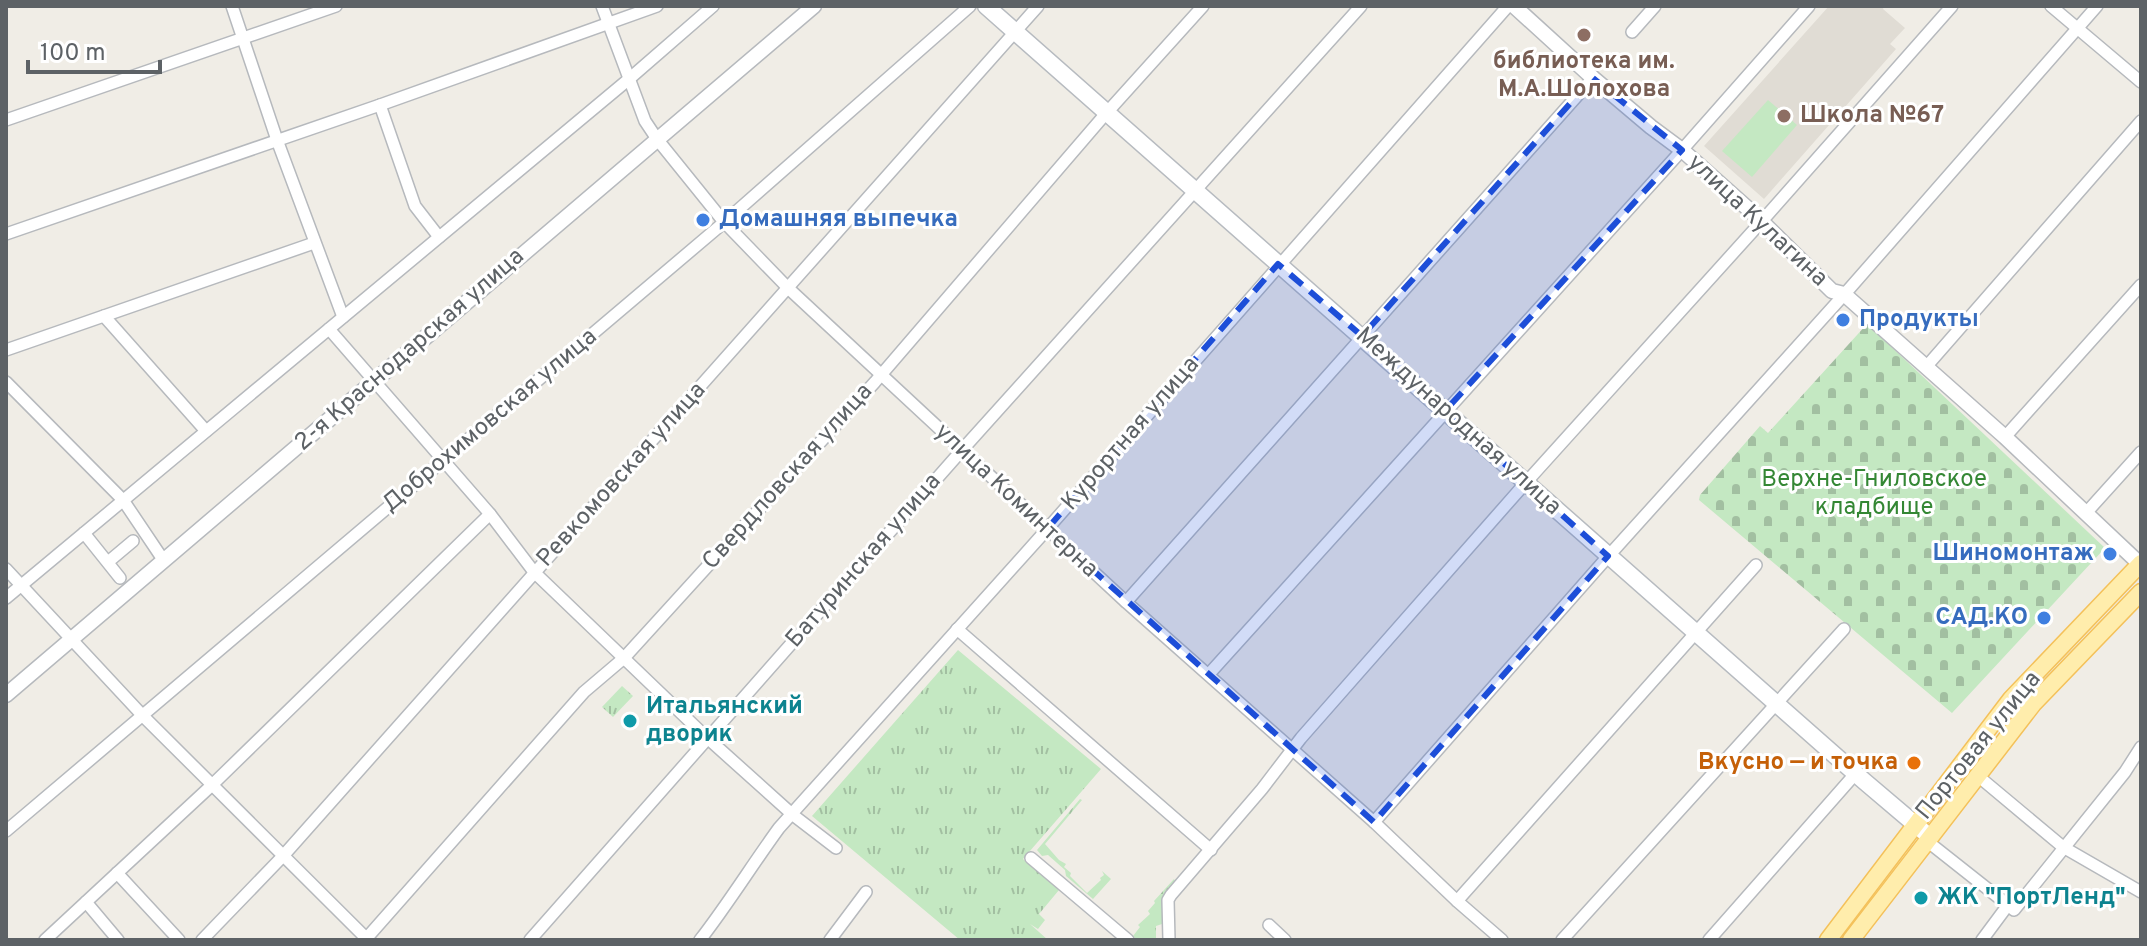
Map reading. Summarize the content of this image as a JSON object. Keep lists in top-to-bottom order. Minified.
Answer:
{"streets":{"main road":["Международная улица","Портовая улица"],"street":["улица Кулагина","2-я Краснодарская улица","Доброхимовская улица","Курортная улица","Ревкомовская улица","Свердловская улица","улица Коминтерна","Батуринская улица"]},"crossings":[["улица Кулагина","Курортная улица"],["улица Кулагина","Портовая улица"],["2-я Краснодарская улица","улица Коминтерна"],["Доброхимовская улица","улица Коминтерна"],["Международная улица","Курортная улица"],["Международная улица","Ревкомовская улица"],["Международная улица","Свердловская улица"],["Международная улица","Батуринская улица"],["Международная улица","Портовая улица"],["Курортная улица","улица Коминтерна"],["Ревкомовская улица","улица Коминтерна"],["Свердловская улица","улица Коминтерна"],["улица Коминтерна","Батуринская улица"]],"parks":["Верхне-Гниловское кладбище"],"places":["библиотека им. М.А.Шолохова","Школа №67","Домашняя выпечка","Продукты","Шиномонтаж","САД.КО","Итальянский дворик","Вкусно — и точка","ЖК \"ПортЛенд\""],"scale_bar":"100 m"}
